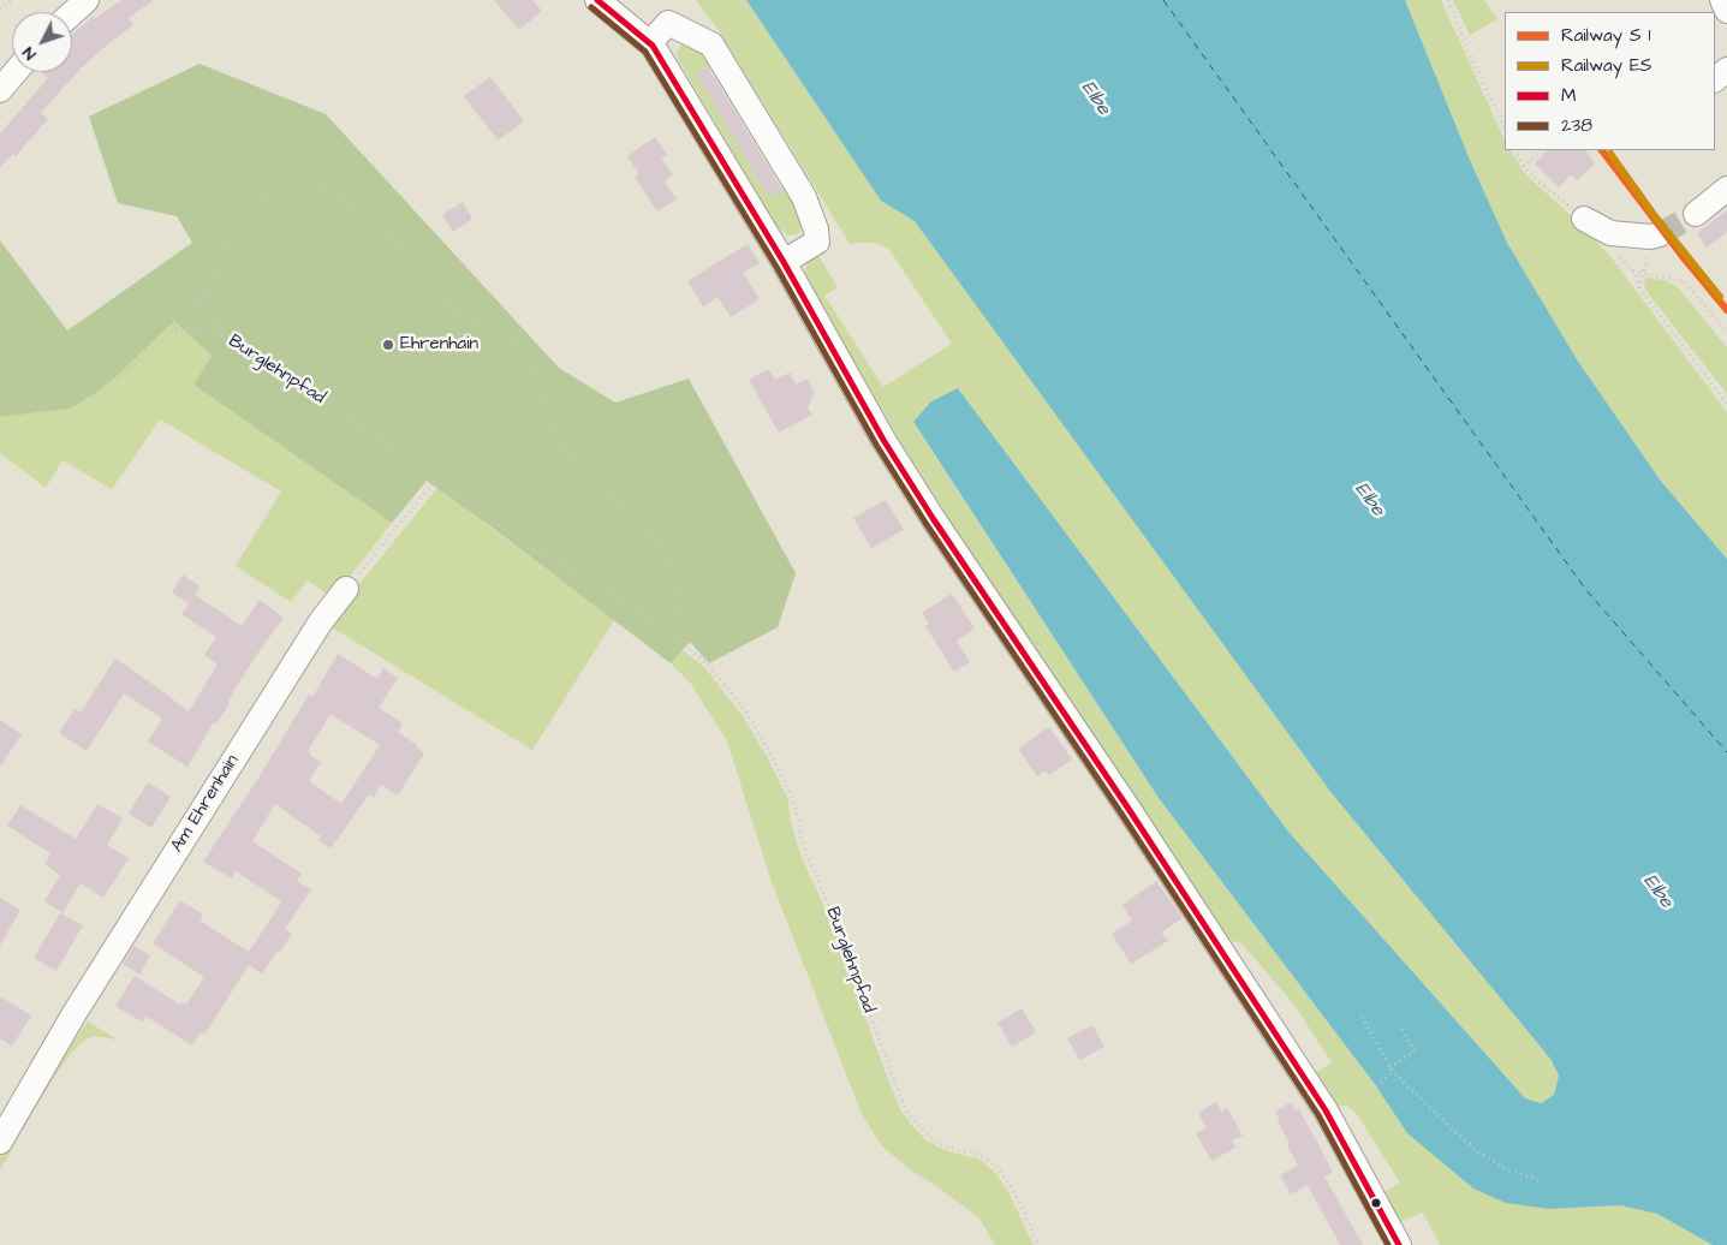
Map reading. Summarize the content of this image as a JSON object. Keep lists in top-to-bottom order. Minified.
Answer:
{"streets":{"street":["Am Ehrenhain"],"path":["Burglehnpfad"]},"water":["Elbe"],"places":["Ehrenhain"],"lines":["transit line M","transit line 238","rail line ES"],"legend":["Railway S 1","Railway ES","M","238"],"north":"bottom left"}
